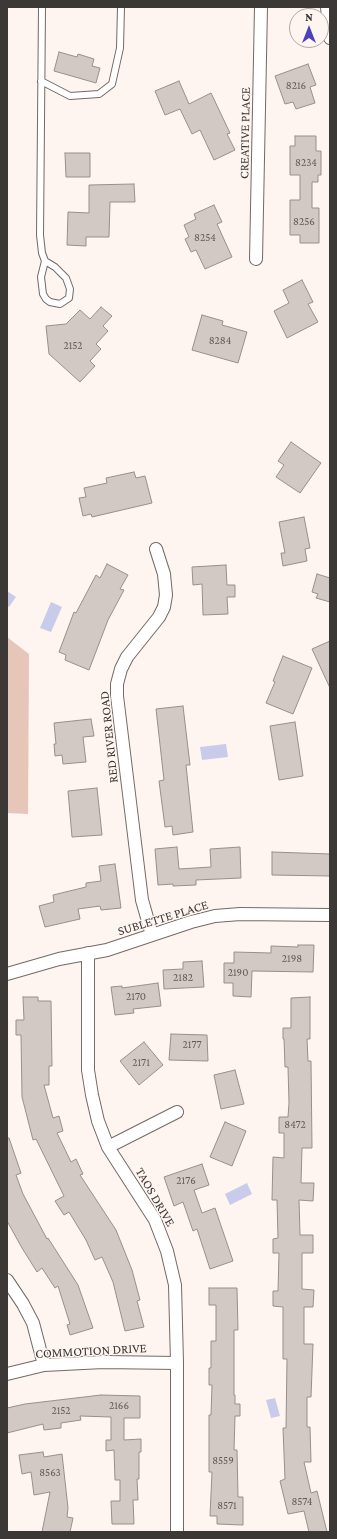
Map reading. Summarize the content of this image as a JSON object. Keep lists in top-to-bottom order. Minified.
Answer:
{"streets":{"street":["CREATIVE PLACE","RED RIVER ROAD","SUBLETTE PLACE","TAOS DRIVE","COMMOTION DRIVE"]},"crossings":[["RED RIVER ROAD","SUBLETTE PLACE"],["SUBLETTE PLACE","TAOS DRIVE"],["TAOS DRIVE","COMMOTION DRIVE"]],"house_numbers":["8216","8234","8256","8254","8284","2152","2198","2190","2182","2170","2177","2171","8472","2176","2166","2152","8559","8563","8574","8571"],"north":"top"}
